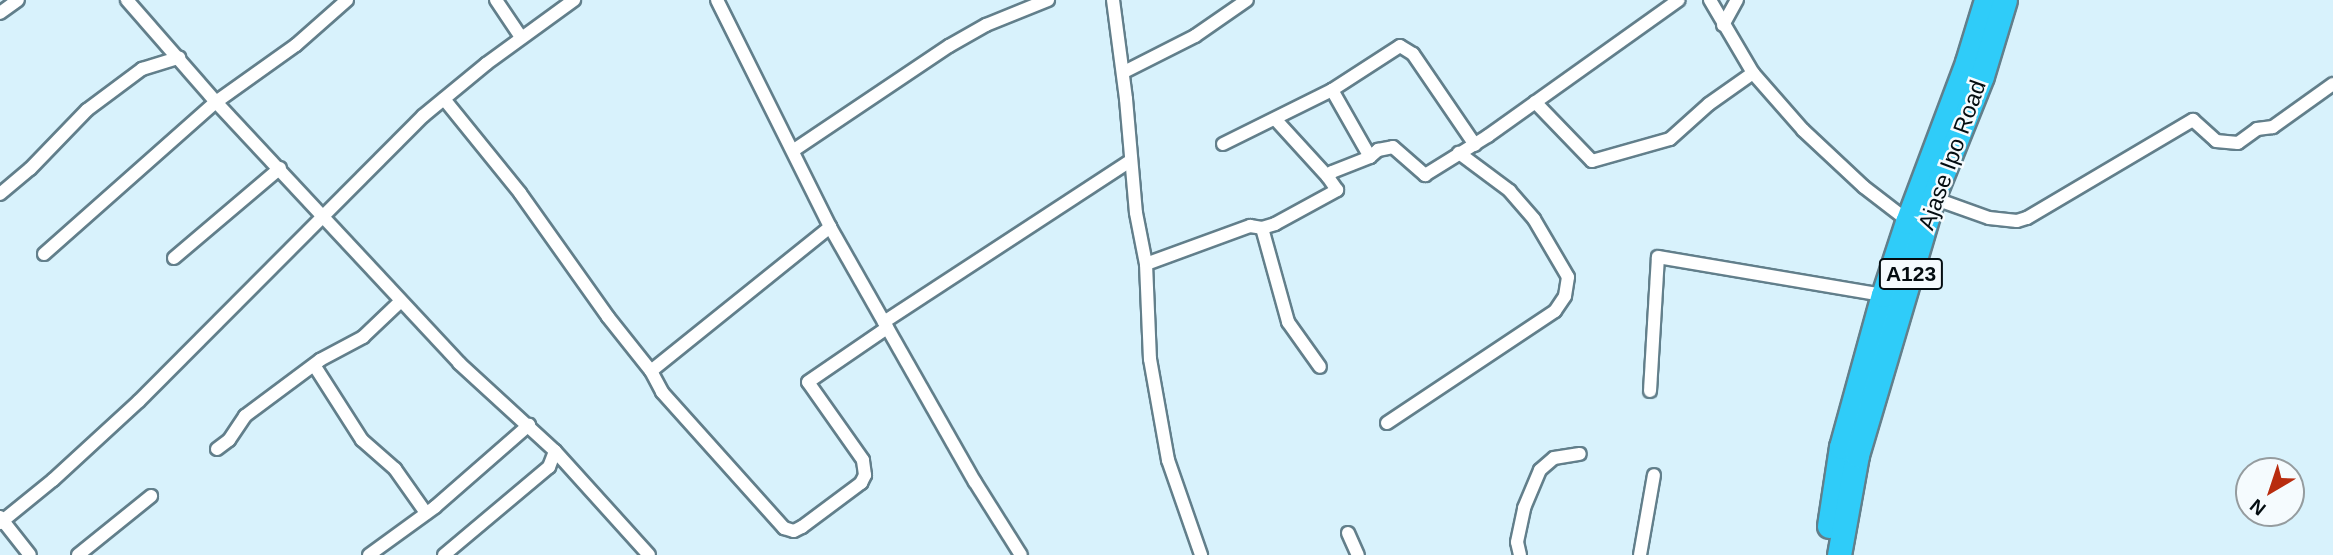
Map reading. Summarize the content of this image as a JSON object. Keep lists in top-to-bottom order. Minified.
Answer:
{"streets":{"highway":["Ajase Ipo Road","A123"]},"north":"bottom left"}
